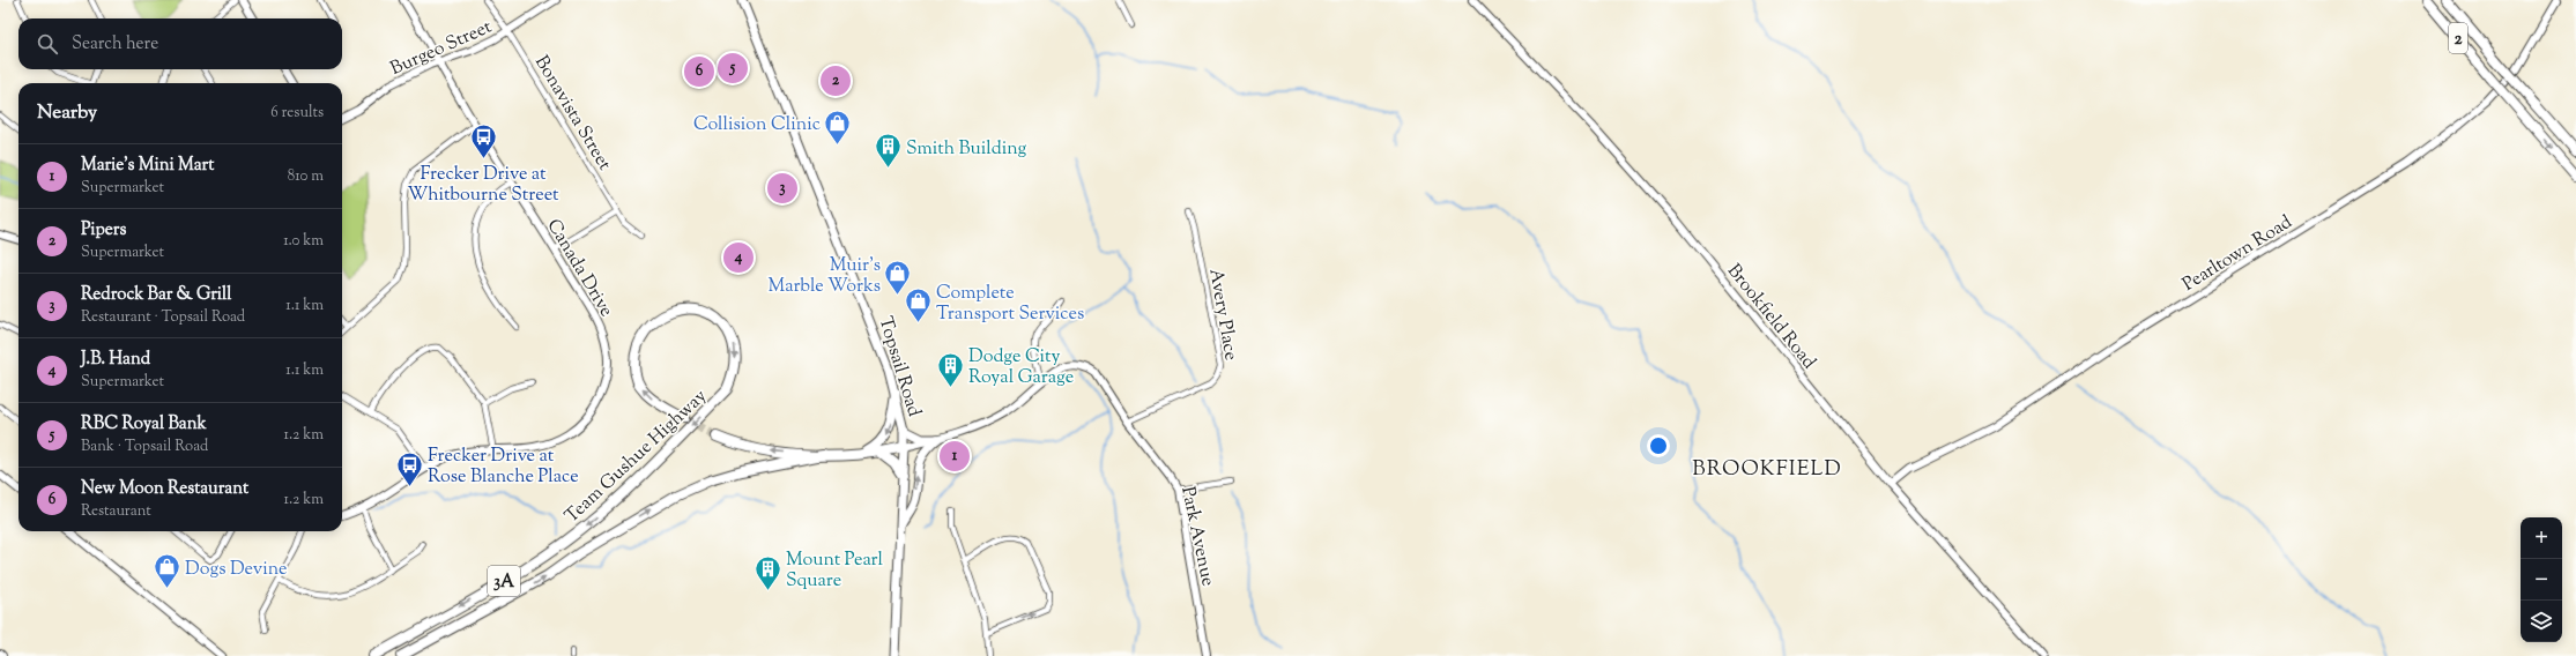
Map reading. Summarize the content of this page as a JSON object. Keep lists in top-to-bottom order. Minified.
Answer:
{"streets":{"highway":["2","Team Gushue Highway","3A"],"main road":["Topsail Road"],"street":["Burgeo Street","Bonavista Street","Pearltown Road","Canada Drive","Avery Place","Brookfield Road","Park Avenue"]},"crossings":[["Burgeo Street","Bonavista Street"],["Burgeo Street","Canada Drive"],["Pearltown Road","Brookfield Road"],["Avery Place","Park Avenue"]],"districts":["BROOKFIELD"],"places":{"shop":["Collision Clinic","Muir's Marble Works","Complete Transport Services","Dogs Devine"],"bus stop":["Frecker Drive at Whitbourne Street","Frecker Drive at Rose Blanche Place"],"building":["Smith Building","Dodge City Royal Garage","Mount Pearl Square"]},"page":{"search":"Search here","pins":["5","6","2","3","4","1"],"heading":["Nearby","6 results"],"list":[{"mark":"1","name":"Marie's Mini Mart","note":"Supermarket","value":"810 m"},{"mark":"2","name":"Pipers","note":"Supermarket","value":"1.0 km"},{"mark":"3","name":"Redrock Bar & Grill","note":"Restaurant · Topsail Road","value":"1.1 km"},{"mark":"4","name":"J.B. Hand","note":"Supermarket","value":"1.1 km"},{"mark":"5","name":"RBC Royal Bank","note":"Bank · Topsail Road","value":"1.2 km"},{"mark":"6","name":"New Moon Restaurant","note":"Restaurant","value":"1.2 km"}],"map_buttons":["+","−"]}}
